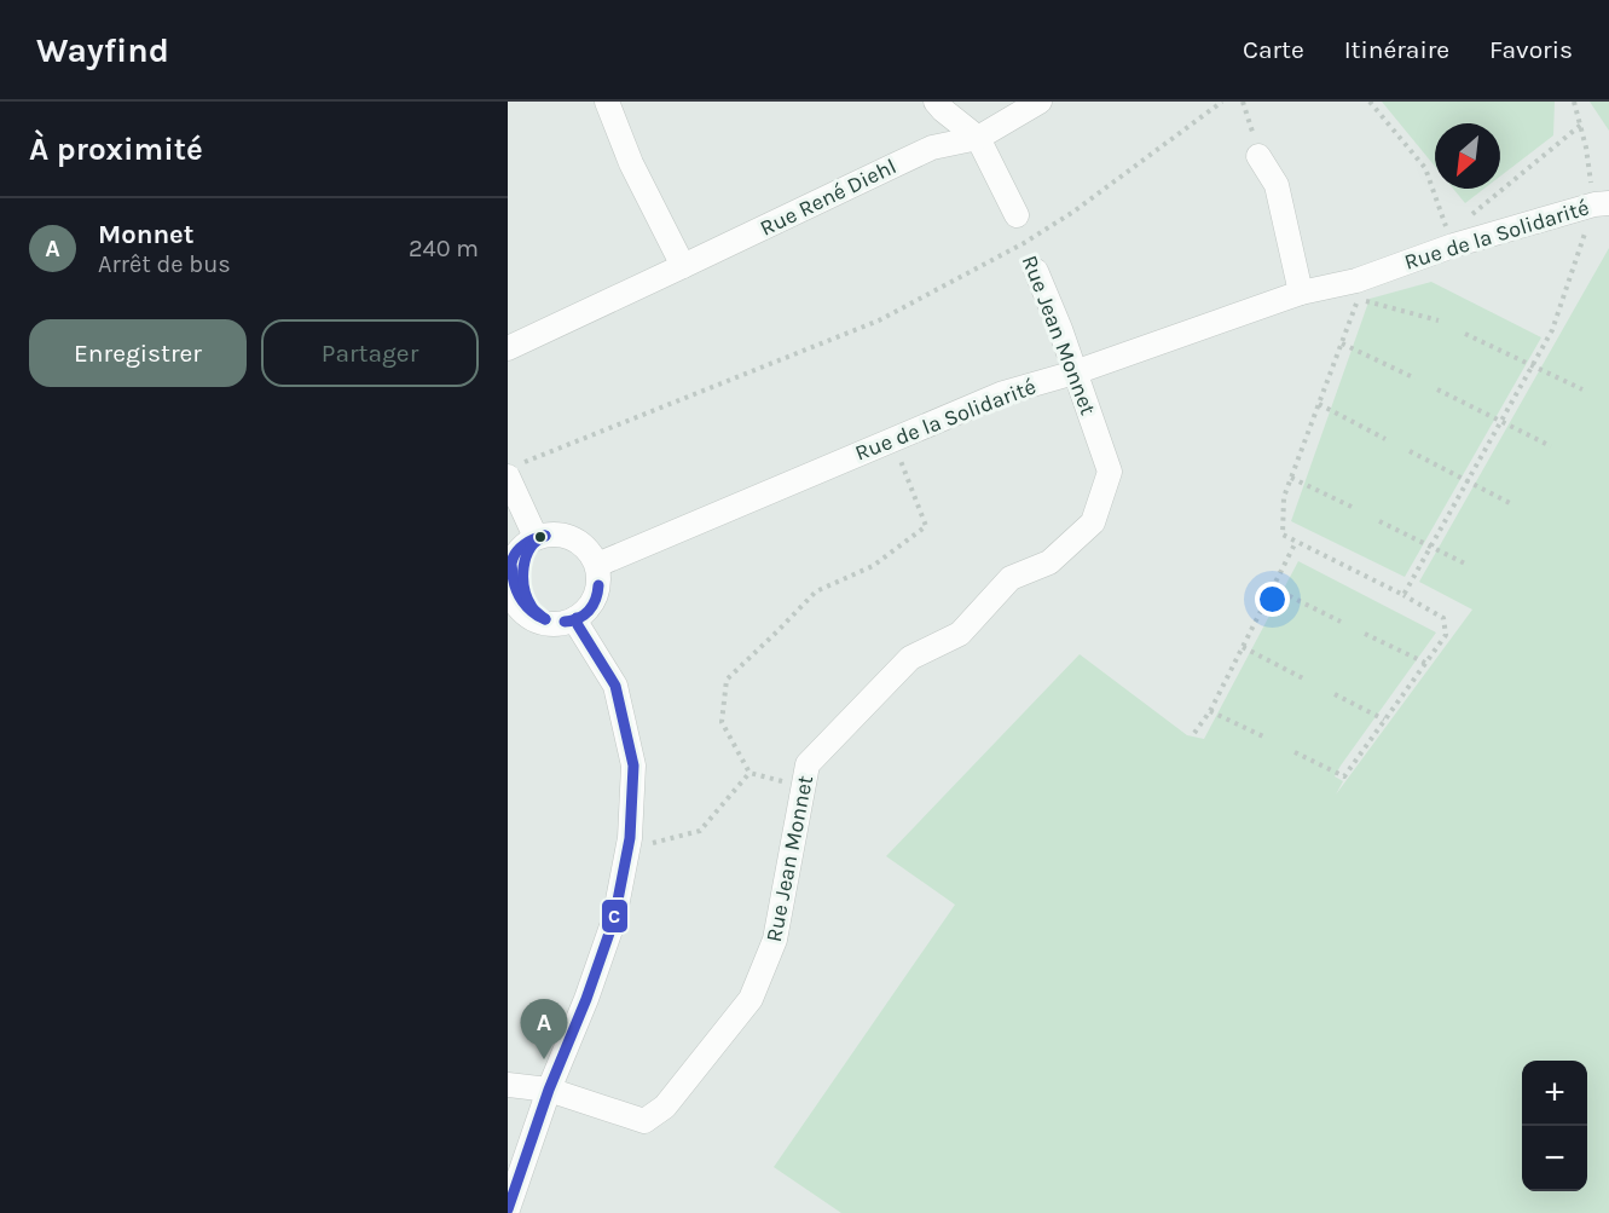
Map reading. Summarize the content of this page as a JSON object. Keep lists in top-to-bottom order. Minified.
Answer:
{"streets":{"street":["Rue René Diehl","Rue de la Solidarité","Rue Jean Monnet"]},"crossings":[["Rue de la Solidarité","Rue Jean Monnet"]],"lines":["transit line C"],"north":"bottom left","page":{"header":"Wayfind","nav":["Carte","Itinéraire","Favoris"],"heading":"À proximité","list":[{"mark":"A","name":"Monnet","note":"Arrêt de bus","value":"240 m"}],"buttons":["Enregistrer","Partager"],"pins":"A","map_buttons":["+","−"]}}
